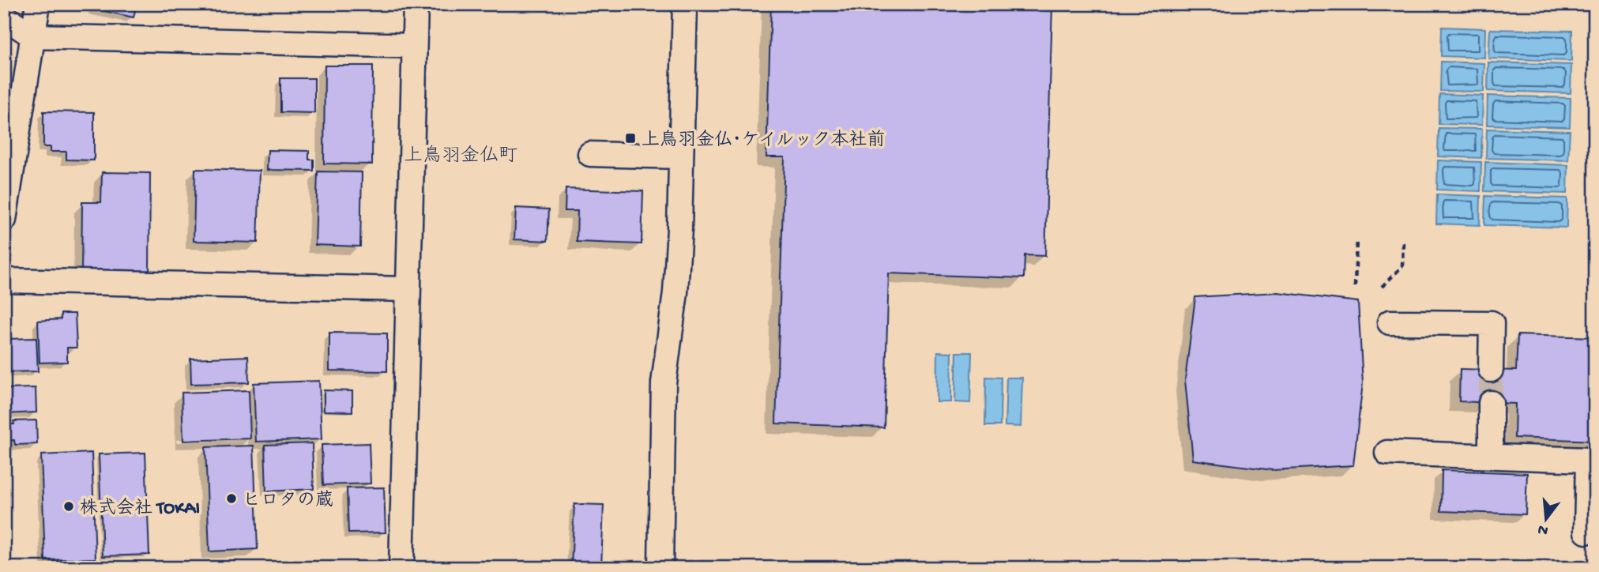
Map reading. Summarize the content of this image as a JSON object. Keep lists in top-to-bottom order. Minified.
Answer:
{"districts":["上鳥羽金仏町"],"places":{"transit":["上鳥羽金仏･ケイルック本社前"],"other":["ヒロタの蔵","株式会社 TOKAI"]},"north":"bottom"}
